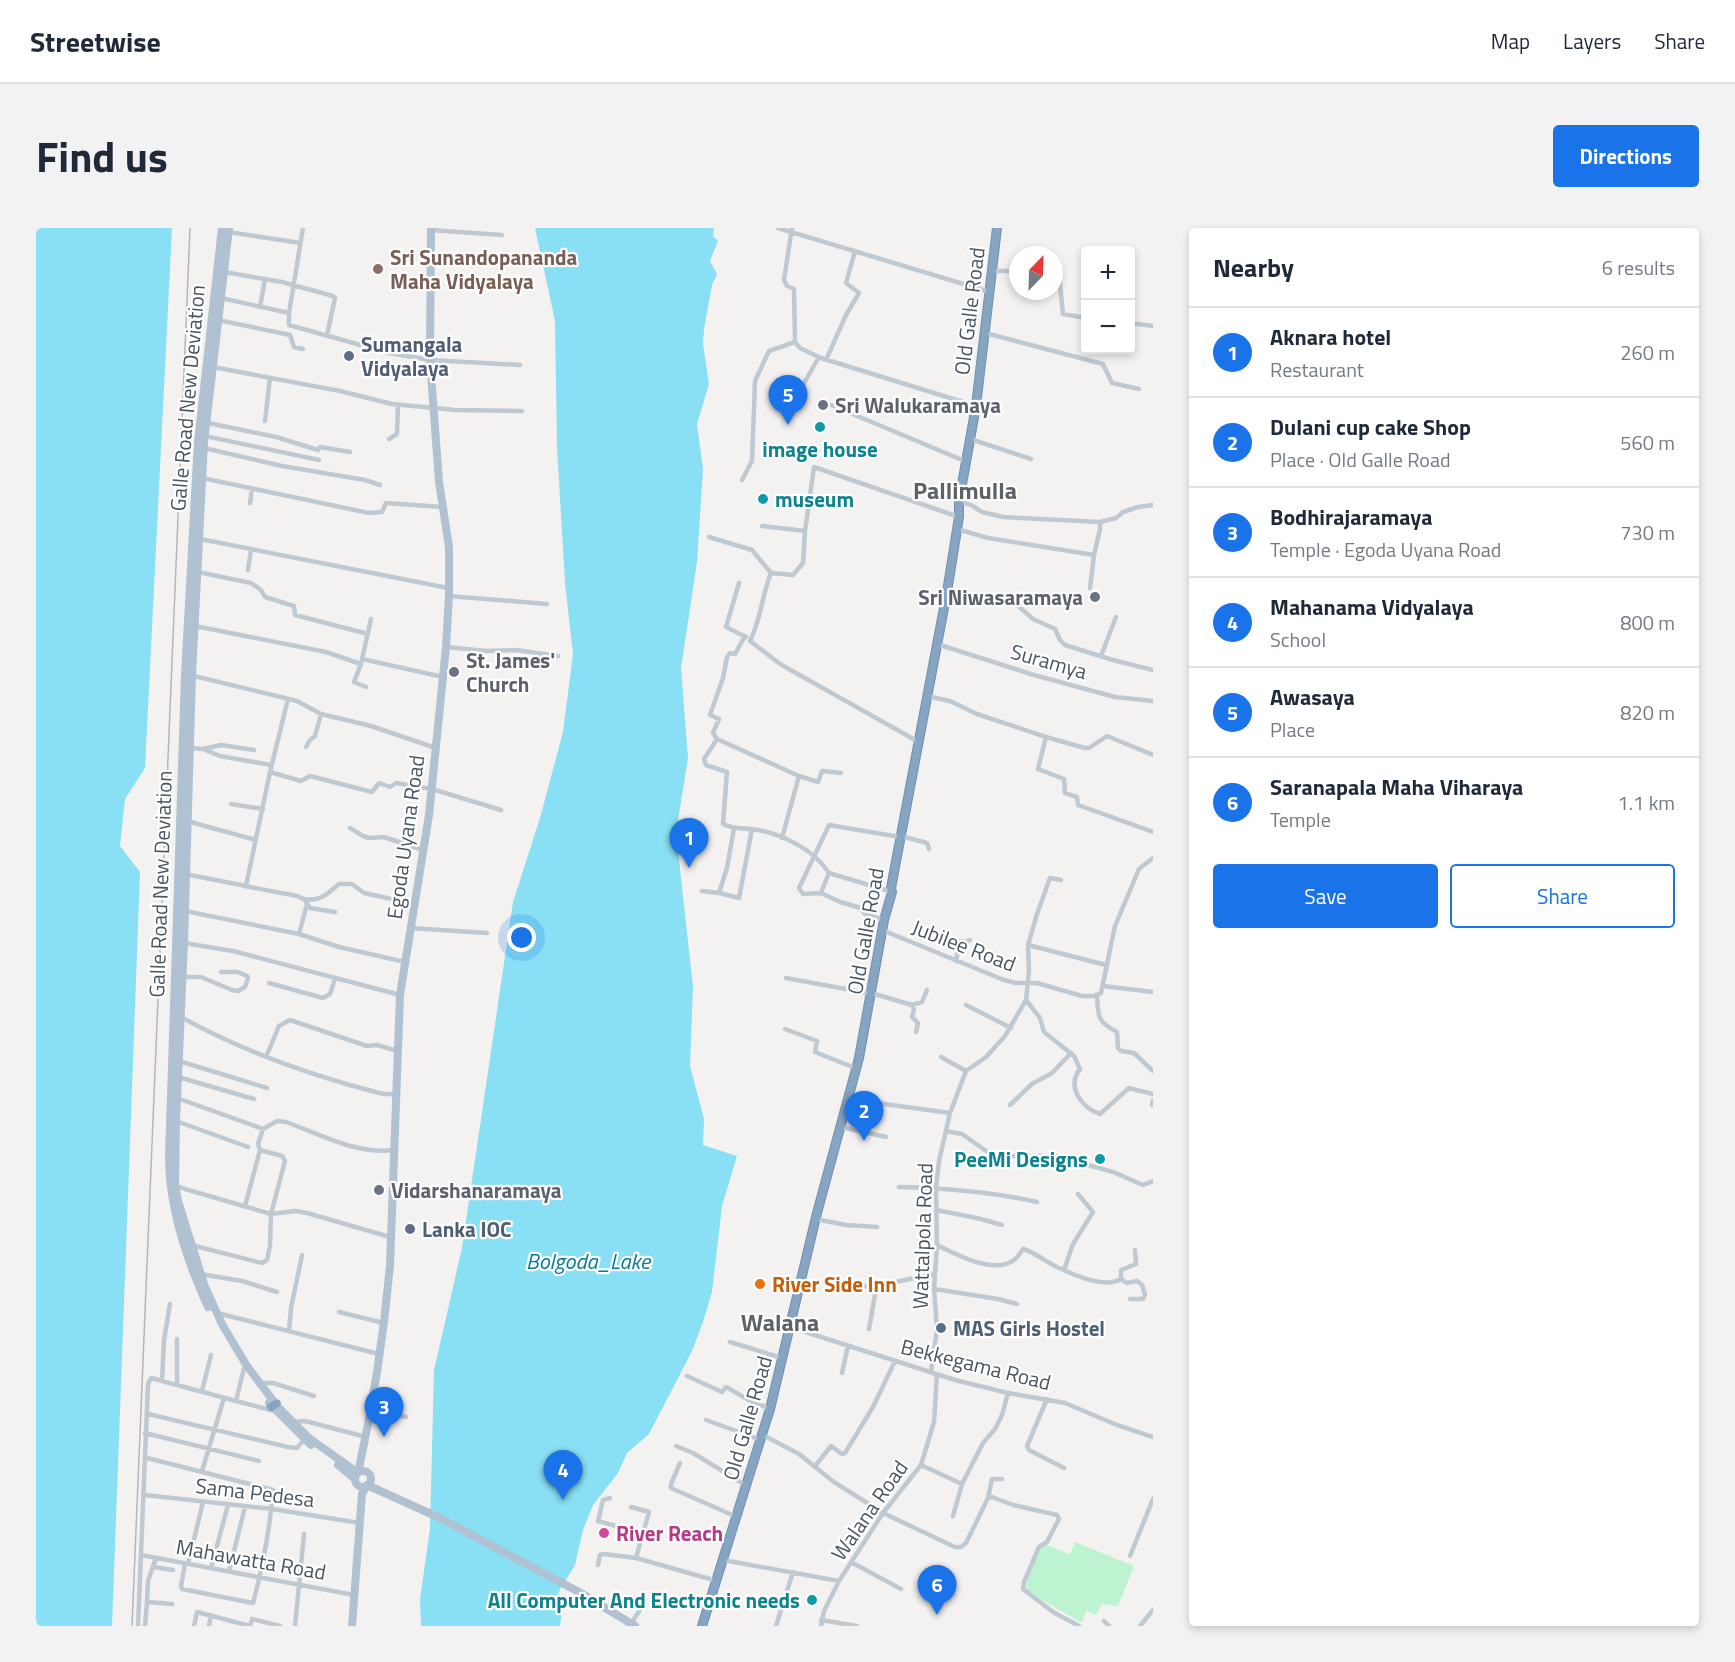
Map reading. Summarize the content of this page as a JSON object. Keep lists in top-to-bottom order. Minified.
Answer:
{"streets":{"highway":["Old Galle Road"],"main road":["Galle Road New Deviation","Egoda Uyana Road"],"street":["Suramya","Jubilee Road","Wattalpola Road","Bekkegama Road","Sama Pedesa","Walana Road","Mahawatta Road"]},"crossings":[["Old Galle Road","Suramya"],["Old Galle Road","Jubilee Road"],["Old Galle Road","Bekkegama Road"],["Galle Road New Deviation","Egoda Uyana Road"],["Wattalpola Road","Bekkegama Road"],["Wattalpola Road","Walana Road"],["Bekkegama Road","Walana Road"]],"districts":["Pallimulla","Walana"],"water":["Bolgoda_Lake"],"places":["Sri Sunandopananda Maha Vidyalaya","Sumangala Vidyalaya","Sri Walukaramaya","image house","museum","Sri Niwasaramaya","St. James' Church","PeeMi Designs","Vidarshanaramaya","Lanka IOC","River Side Inn","MAS Girls Hostel","River Reach","All Computer And Electronic needs"],"north":"top right","page":{"header":"Streetwise","nav":["Map","Layers","Share"],"title":"Find us","buttons":["Directions",["Save","Share"]],"heading":["Nearby","6 results"],"map_buttons":["+","−"],"list":[{"mark":"1","name":"Aknara hotel","note":"Restaurant","value":"260 m"},{"mark":"2","name":"Dulani cup cake Shop","note":"Place · Old Galle Road","value":"560 m"},{"mark":"3","name":"Bodhirajaramaya","note":"Temple · Egoda Uyana Road","value":"730 m"},{"mark":"4","name":"Mahanama Vidyalaya","note":"School","value":"800 m"},{"mark":"5","name":"Awasaya","note":"Place","value":"820 m"},{"mark":"6","name":"Saranapala Maha Viharaya","note":"Temple","value":"1.1 km"}],"pins":["5","1","2","3","4","6"]}}
